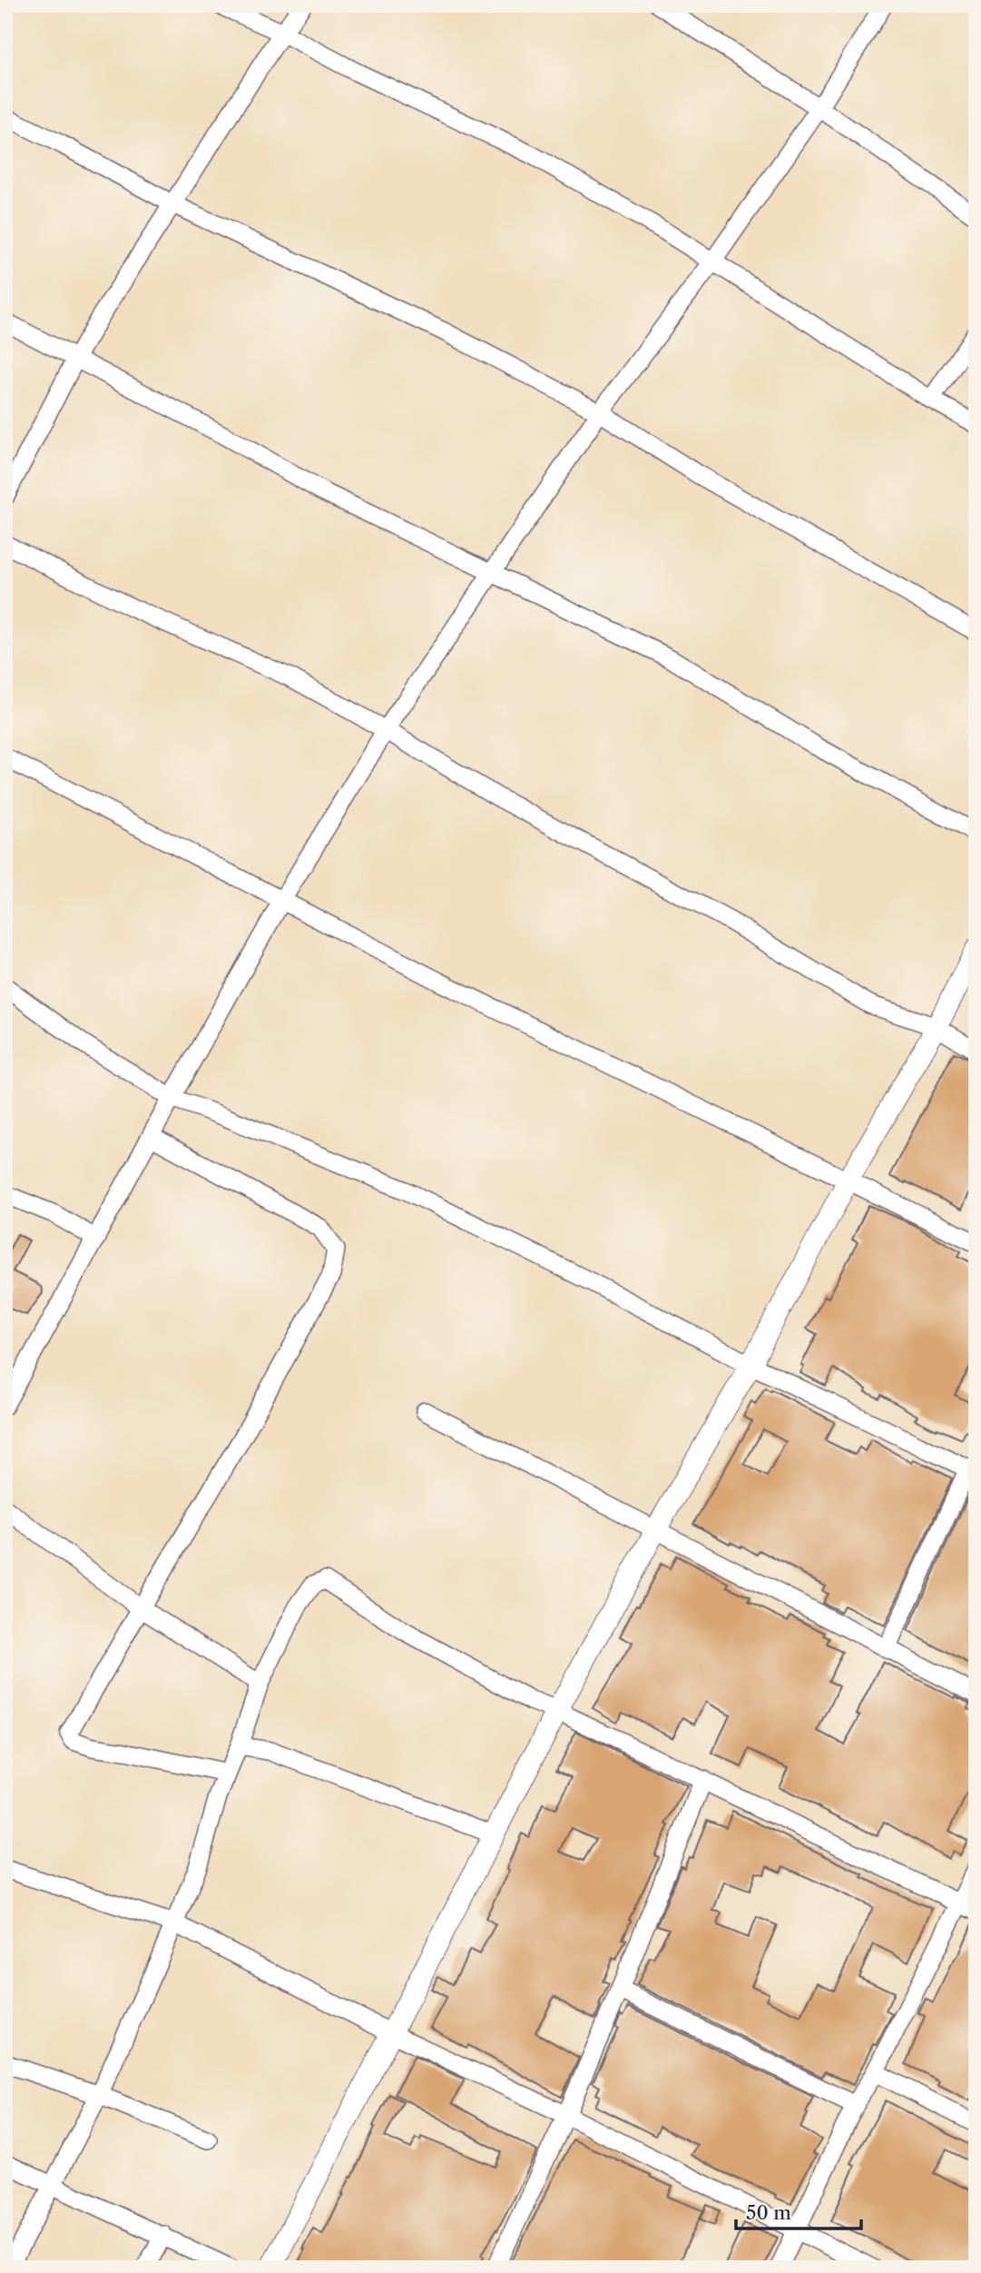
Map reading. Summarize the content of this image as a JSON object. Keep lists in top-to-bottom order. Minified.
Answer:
{"scale_bar":"50 m"}
